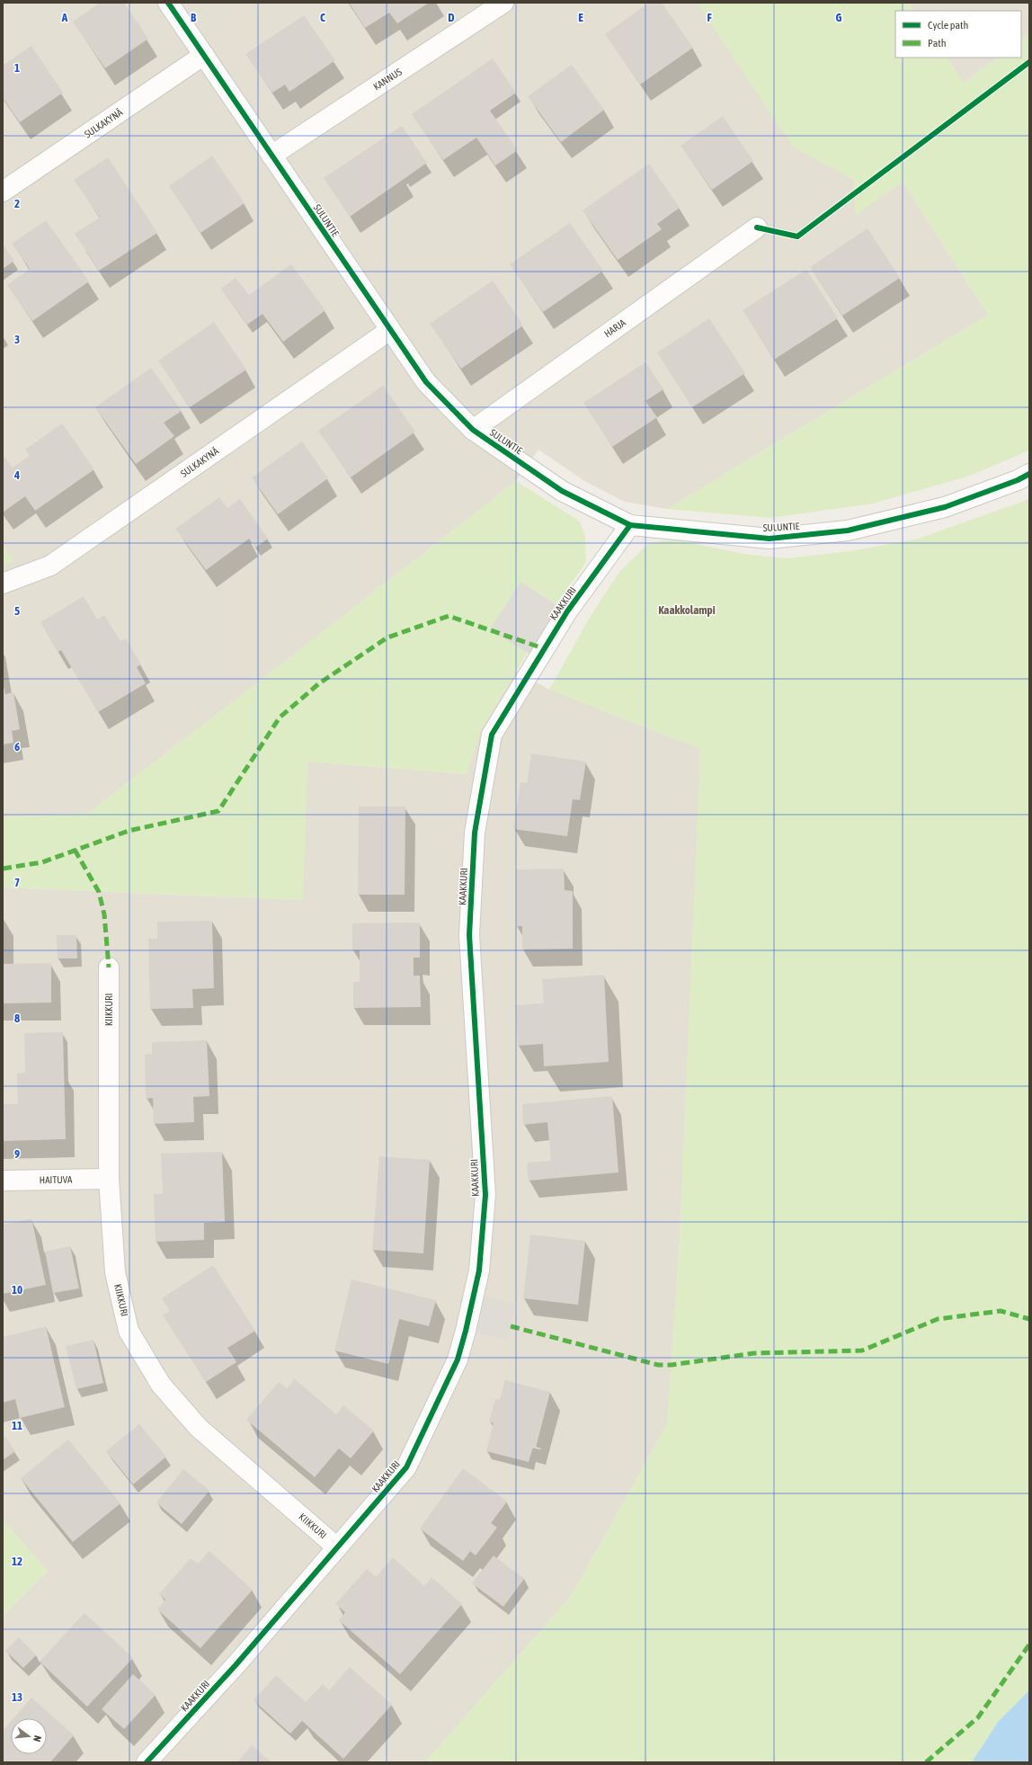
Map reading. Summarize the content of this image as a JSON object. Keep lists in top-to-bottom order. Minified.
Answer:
{"streets":{"street":["KANNUS","SULKAKYNÄ","SULUNTIE","HARJA","KAAKKURI","KIIKKURI","HAITUVA"]},"crossings":[["KANNUS","SULUNTIE"],["SULKAKYNÄ","SULUNTIE"],["SULUNTIE","HARJA"],["SULUNTIE","KAAKKURI"],["KAAKKURI","KIIKKURI"],["KIIKKURI","HAITUVA"]],"districts":["Kaakkolampi"],"legend":["Cycle path","Path"],"north":"right","grid":{"columns":["A","B","C","D","E","F","G"],"rows":["1","2","3","4","5","6","7","8","9","10","11","12","13"]}}
